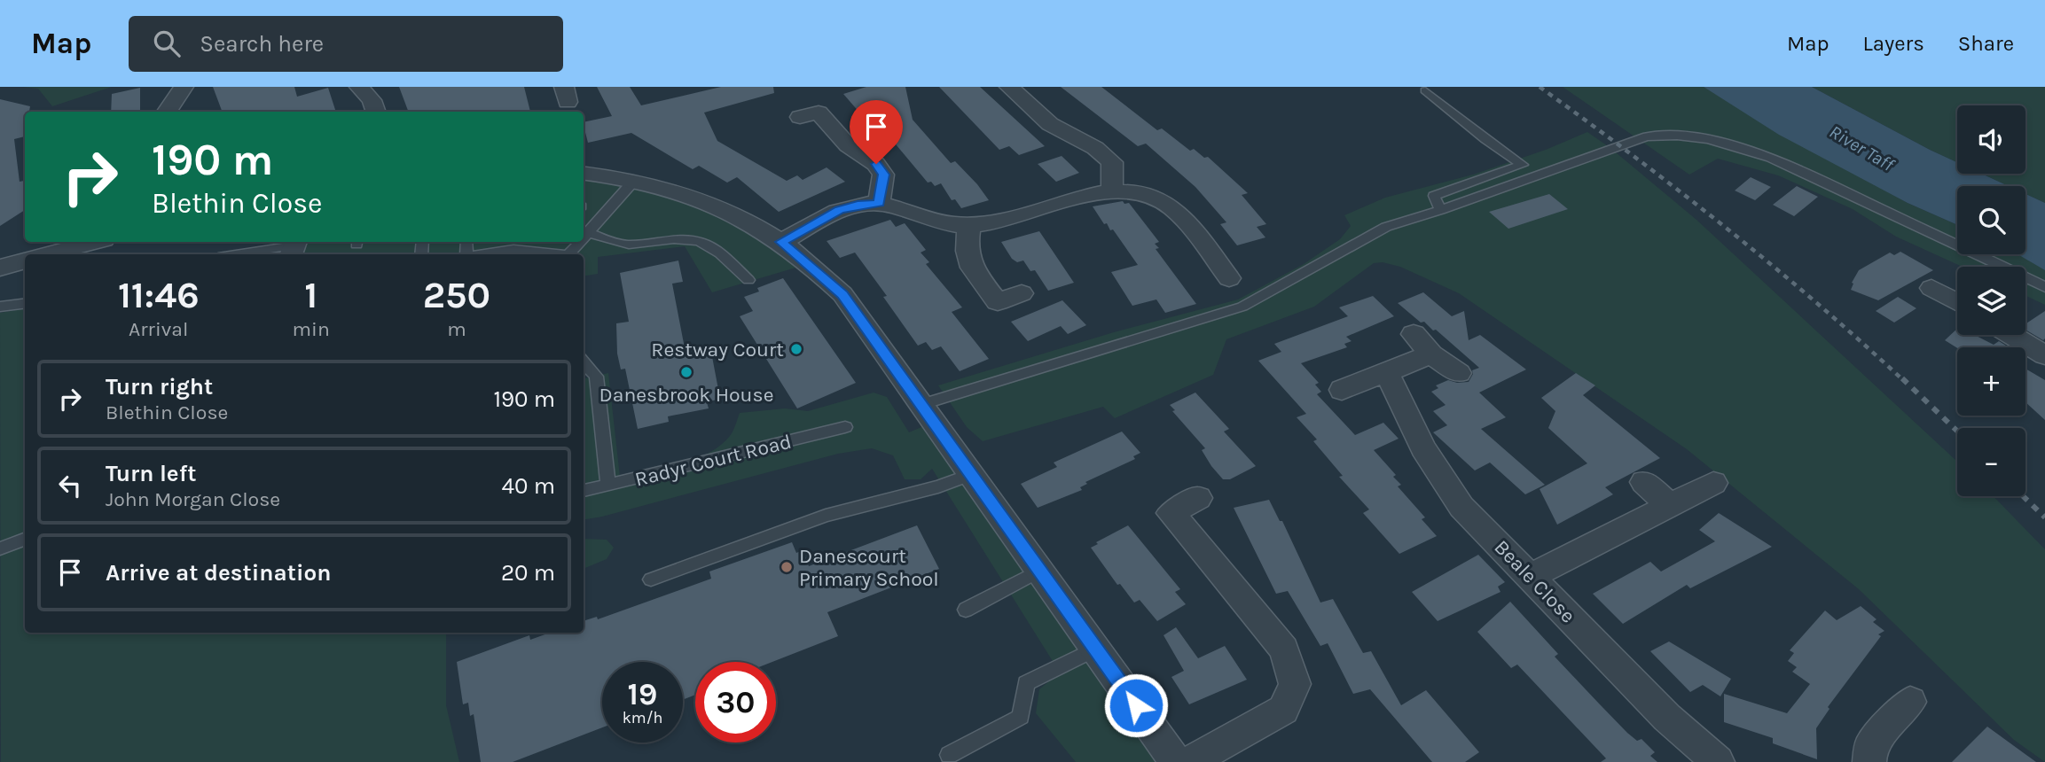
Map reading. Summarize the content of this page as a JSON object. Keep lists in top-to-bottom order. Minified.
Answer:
{"streets":{"street":["Beale Close"],"lane":["Radyr Court Road"]},"water":["River Taff"],"places":["Restway Court","Danesbrook House","Danescourt Primary School"],"page":{"header":"Map","search":"Search here","nav":["Map","Layers","Share"],"map_buttons":["+","−"],"turn":["190 m","Blethin Close"],"eta":["11:46","Arrival","1","min","250","m"],"list":[{"name":"Turn right","note":"Blethin Close","value":"190 m"},{"name":"Turn left","note":"John Morgan Close","value":"40 m"},{"name":"Arrive at destination","value":"20 m"}],"speed":"19 km/h","limit":"30"}}
